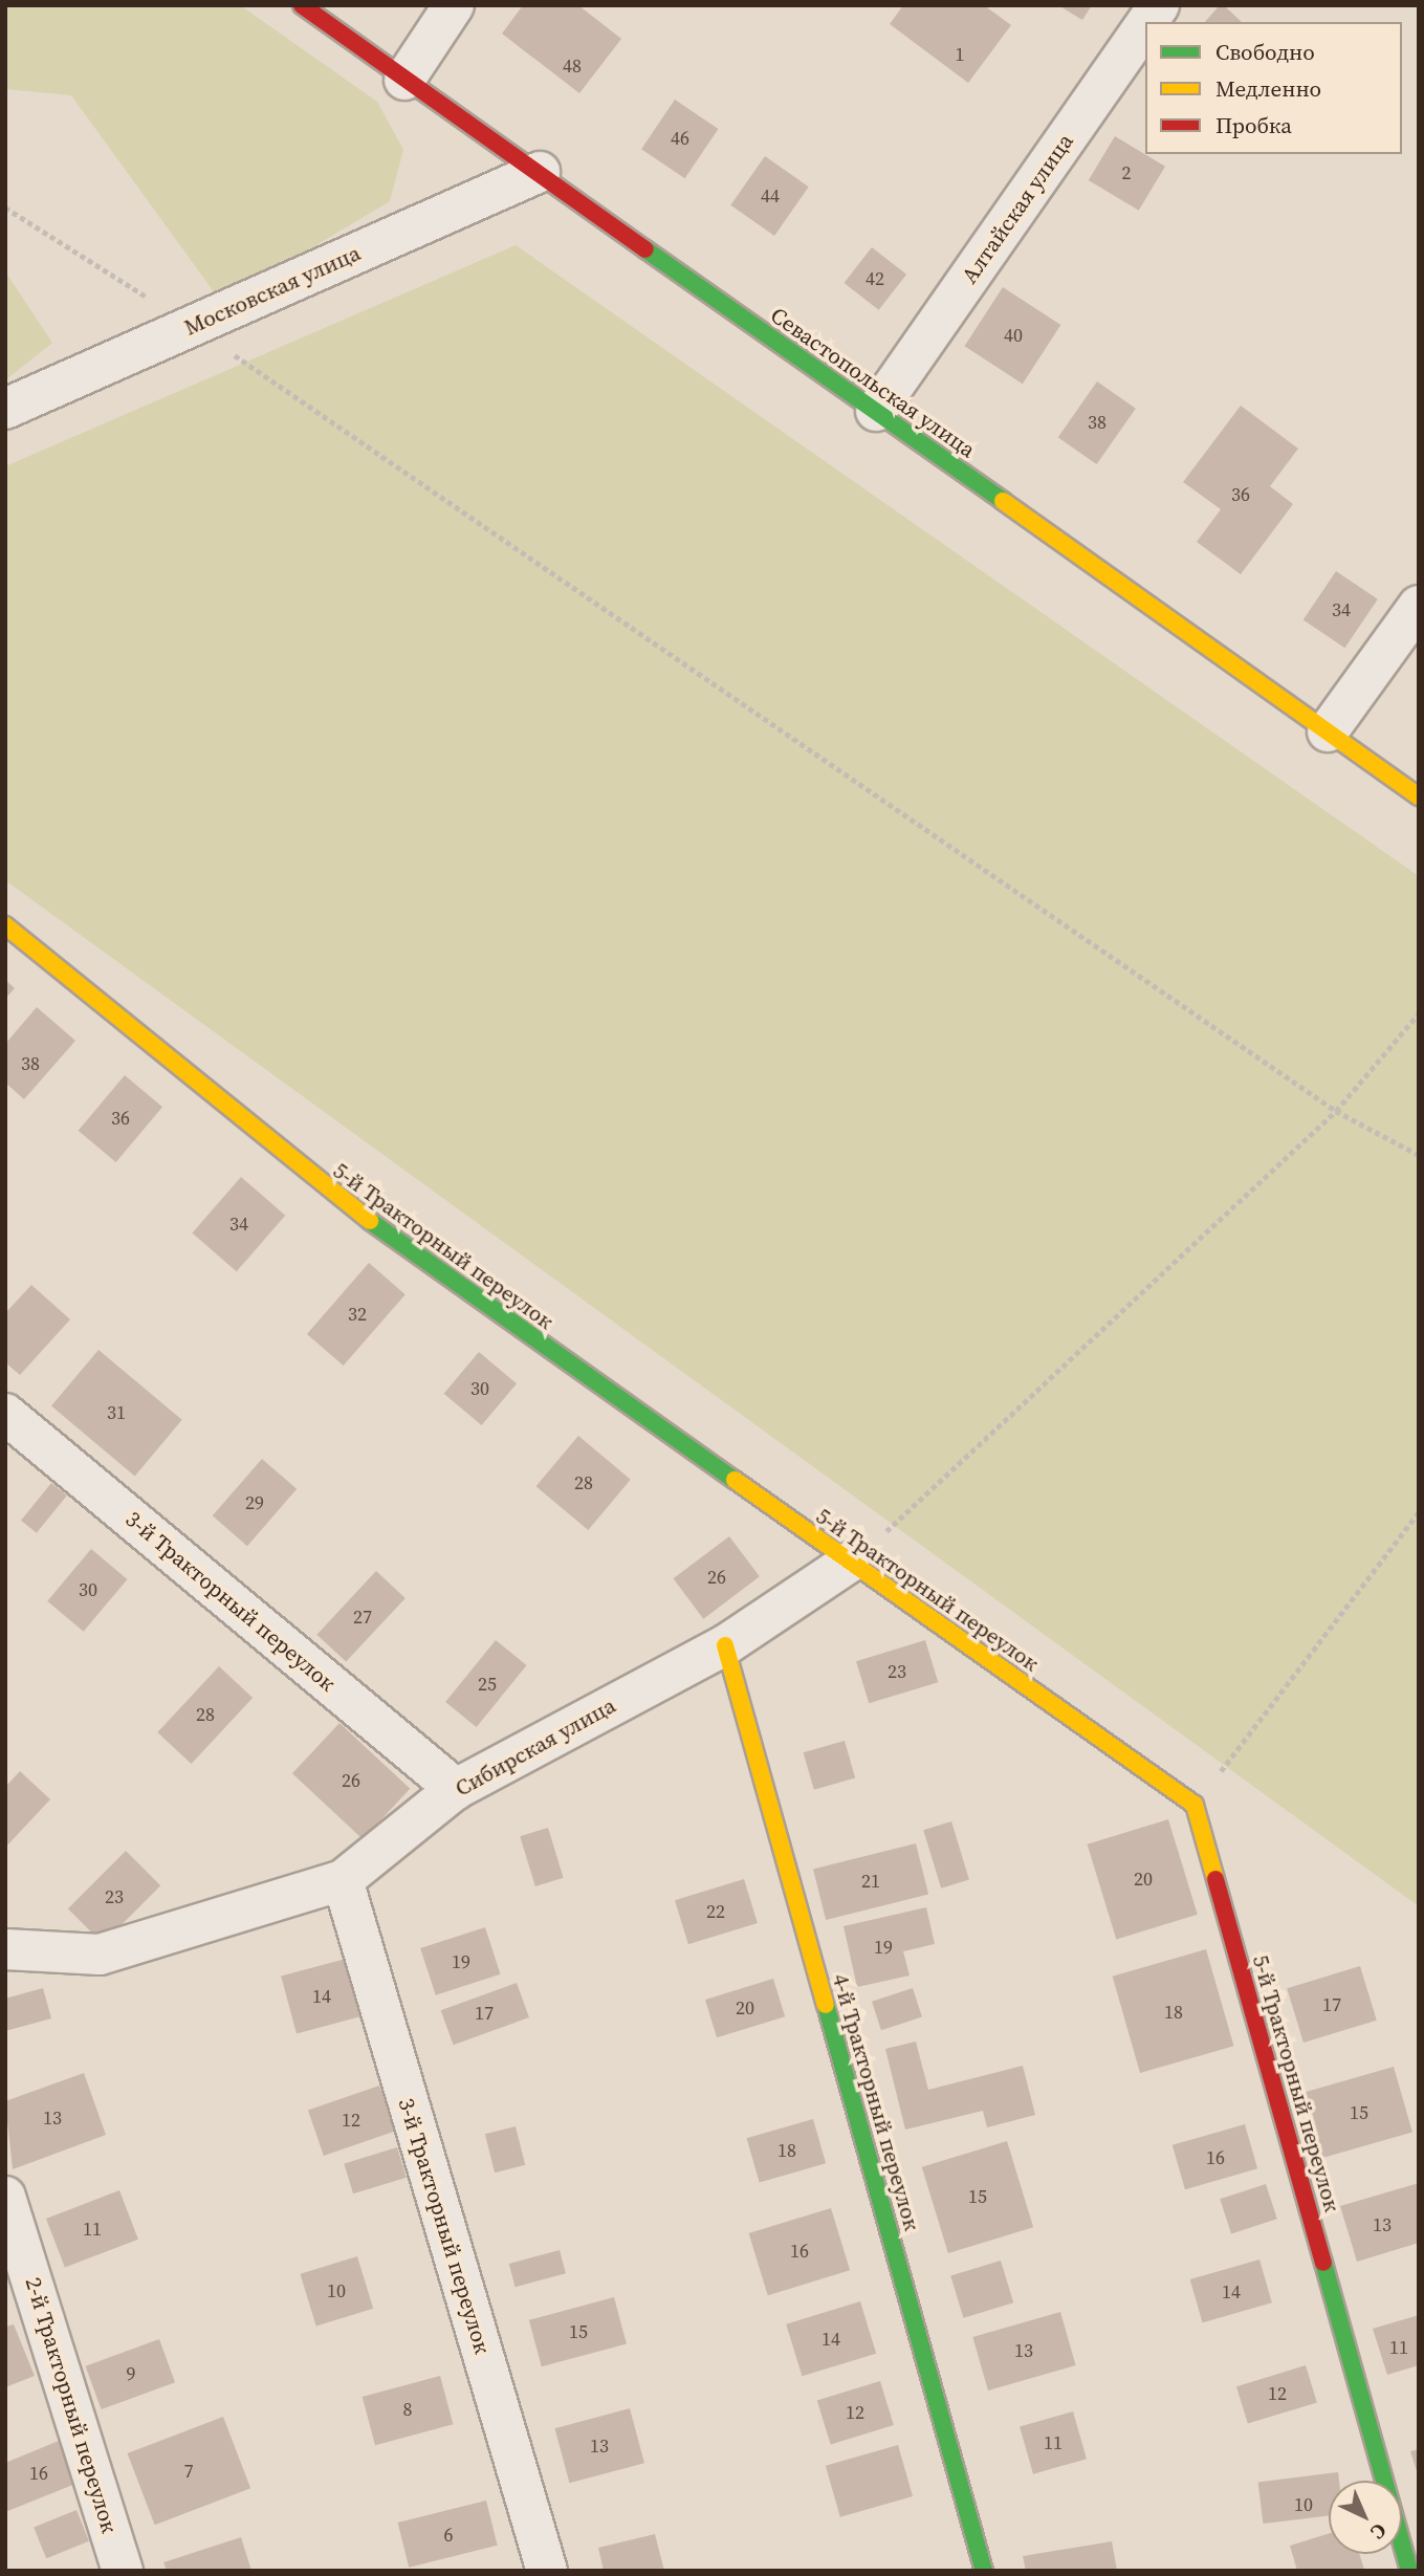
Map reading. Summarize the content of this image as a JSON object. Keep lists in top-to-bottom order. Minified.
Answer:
{"streets":{"street":["Алтайская улица","Московская улица","Севастопольская улица","5-й Тракторный переулок","3-й Тракторный переулок","Сибирская улица","4-й Тракторный переулок","2-й Тракторный переулок"]},"crossings":[["Алтайская улица","Севастопольская улица"],["Московская улица","Севастопольская улица"],["5-й Тракторный переулок","Сибирская улица"],["3-й Тракторный переулок","Сибирская улица"],["Сибирская улица","4-й Тракторный переулок"]],"house_numbers":["1","48","46","2","44","42","40","38","36","34","38","36","34","32","30","31","28","29","26","30","27","23","25","28","26","20","21","23","22","19","19","14","17","20","18","17","15","13","12","18","16","15","13","11","16","10","14","15","14","11","13","9","12","8","12","11","13","7","16","10","6"],"legend":["Свободно","Медленно","Пробка"],"north":"bottom right"}
